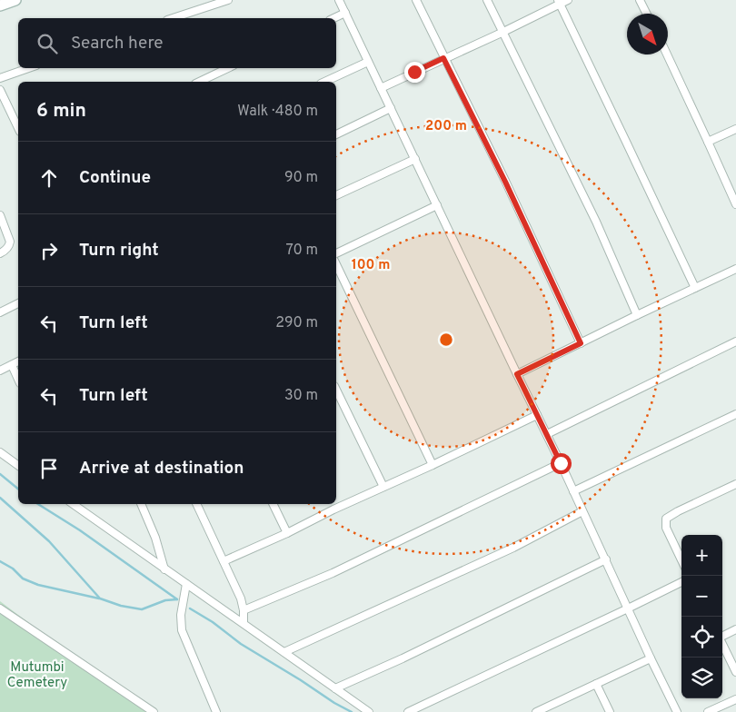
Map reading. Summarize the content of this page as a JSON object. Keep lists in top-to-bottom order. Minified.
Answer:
{"parks":["Mutumbi Cemetery"],"north":"bottom right","page":{"search":"Search here","heading":["6 min","Walk · 480 m"],"list":[["Continue","90 m"],["Turn right","70 m"],["Turn left","290 m"],["Turn left","30 m"],"Arrive at destination"],"map_buttons":["+","−"]},"rings":["200 m","100 m"]}
